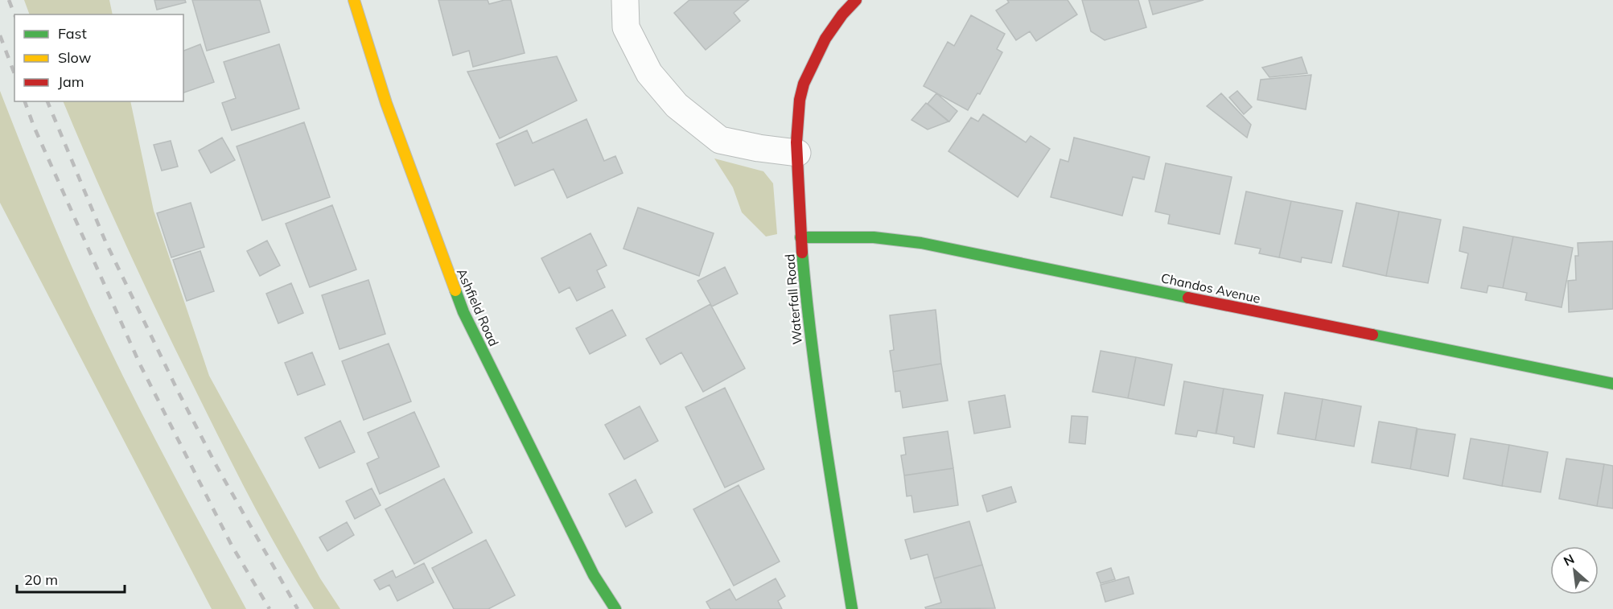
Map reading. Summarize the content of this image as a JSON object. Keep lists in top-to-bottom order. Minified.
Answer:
{"streets":{"street":["Chandos Avenue","Waterfall Road","Ashfield Road"]},"crossings":[["Chandos Avenue","Waterfall Road"]],"legend":["Fast","Slow","Jam"],"scale_bar":"20 m","north":"top left"}
